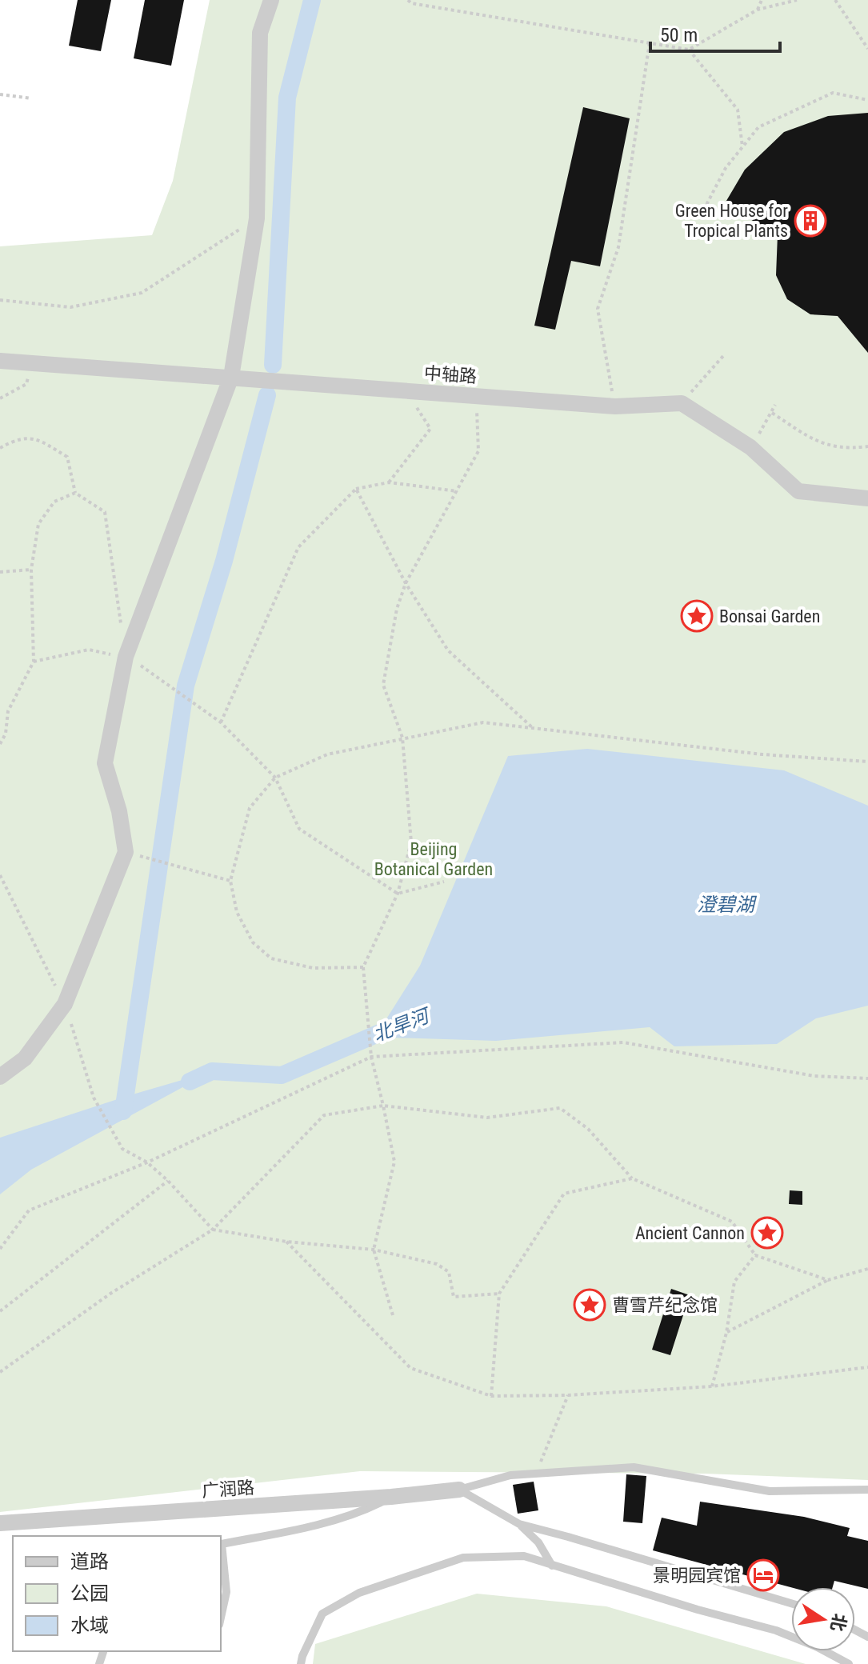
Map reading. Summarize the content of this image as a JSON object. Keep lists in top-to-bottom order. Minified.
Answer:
{"streets":{"street":["中轴路","广润路"]},"water":["澄碧湖","北旱河"],"parks":["Beijing Botanical Garden"],"places":{"building":["Green House for Tropical Plants"],"place":["Bonsai Garden","Ancient Cannon","曹雪芹纪念馆"],"hotel":["景明园宾馆"]},"legend":["道路","公园","水域"],"scale_bar":"50 m","north":"right"}
